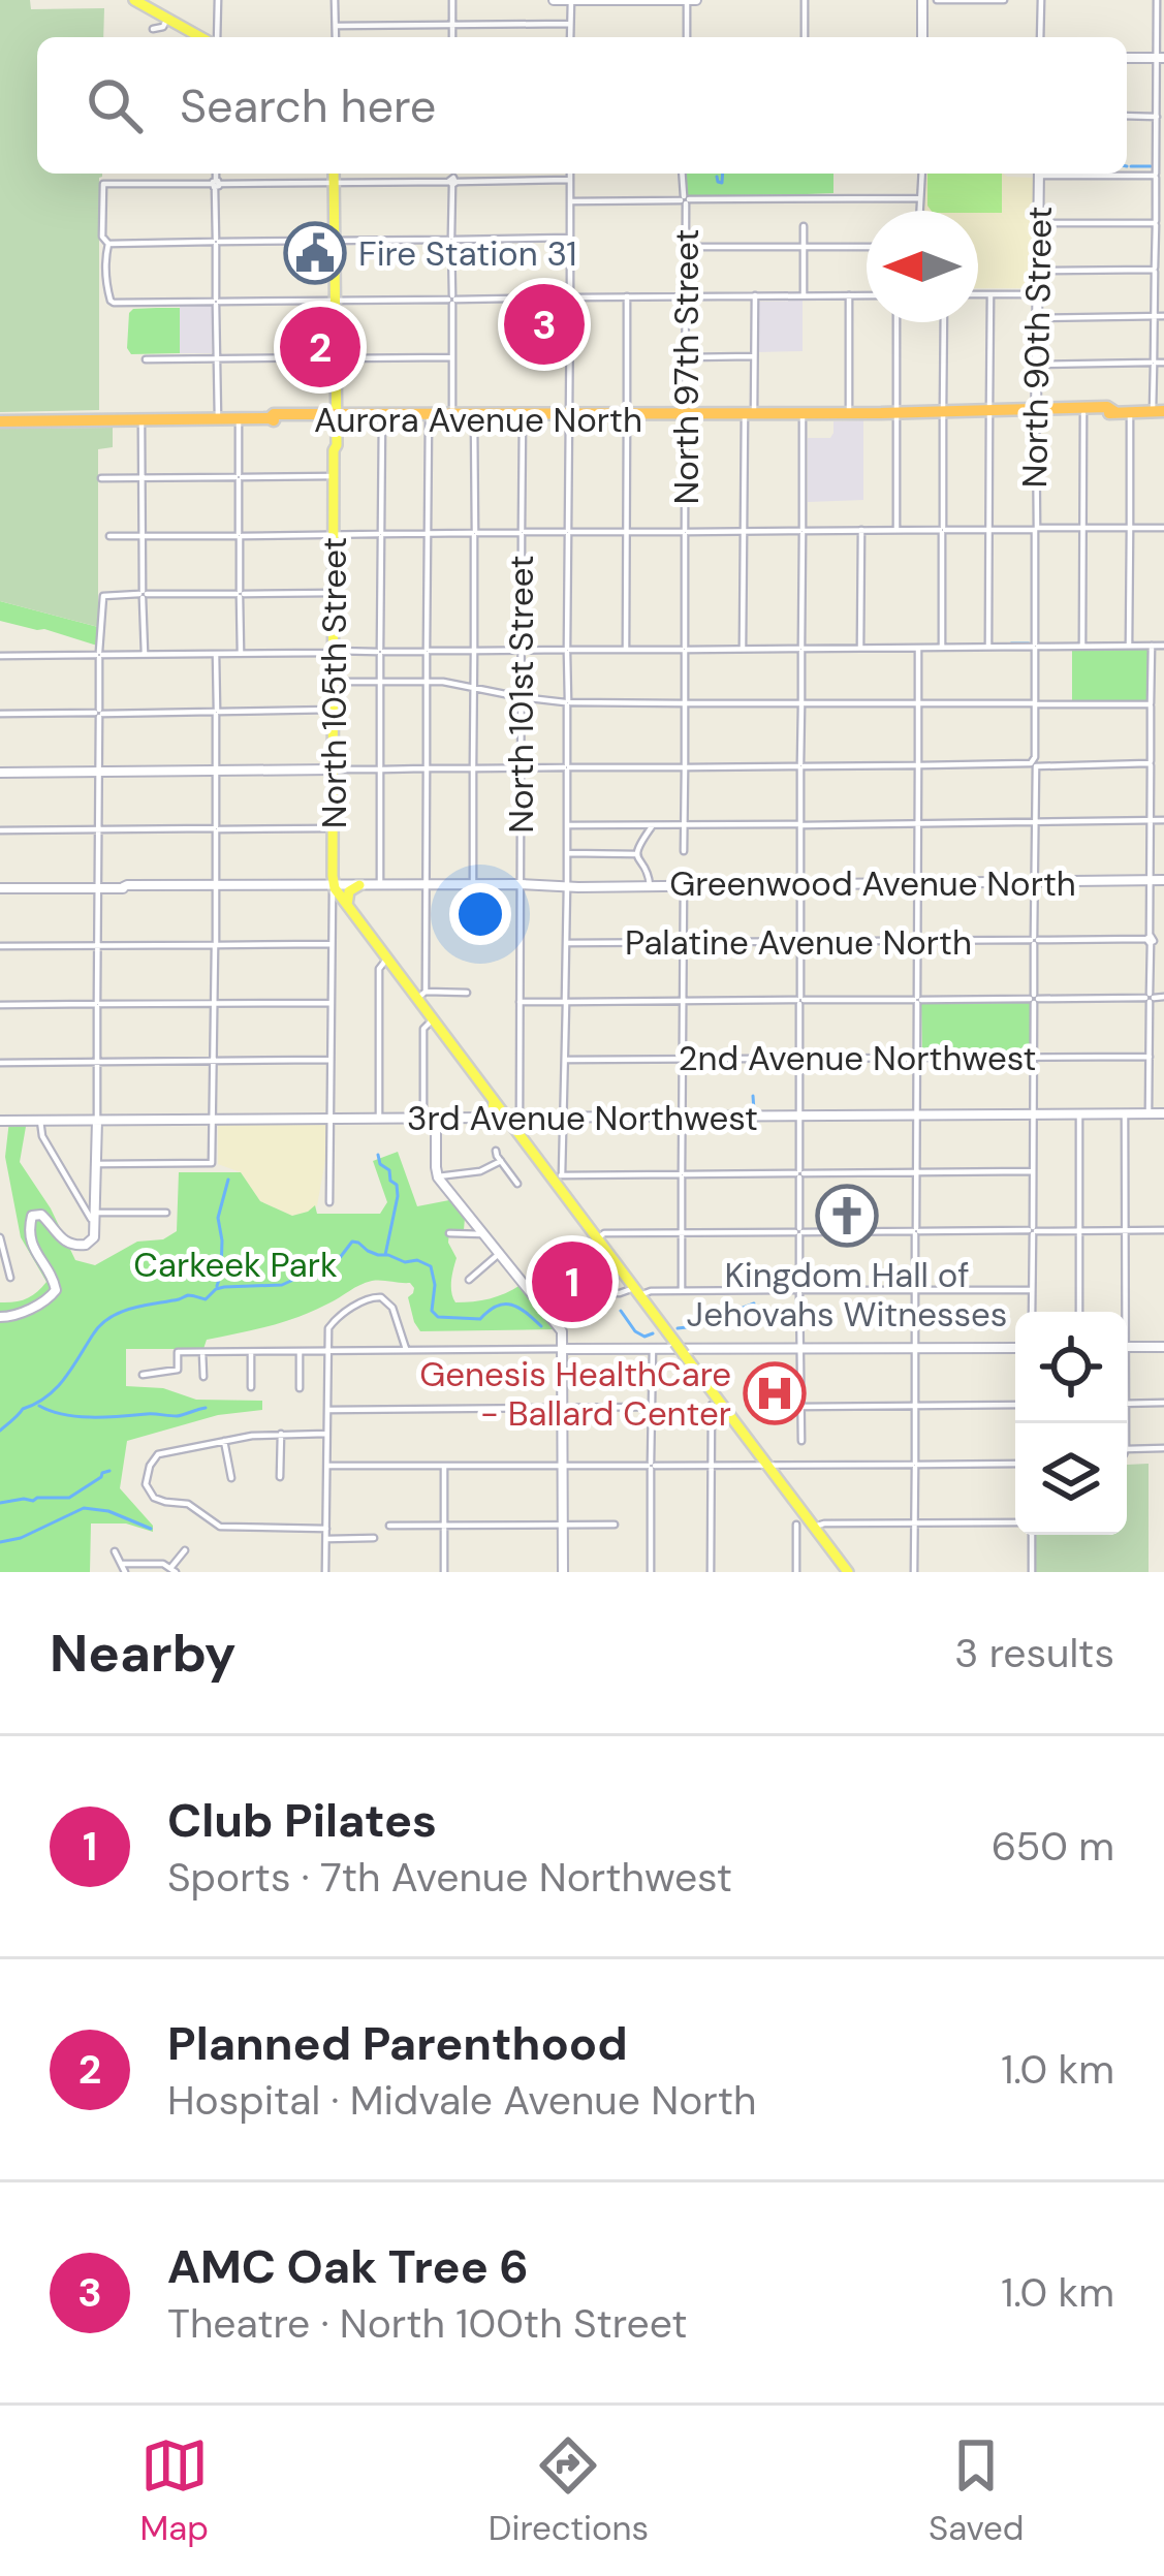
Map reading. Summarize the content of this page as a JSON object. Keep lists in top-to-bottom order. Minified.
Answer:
{"streets":{"highway":["Aurora Avenue North"],"main road":["North 105th Street"],"street":["North 90th Street","North 97th Street","North 101st Street","Greenwood Avenue North","Palatine Avenue North","2nd Avenue Northwest","3rd Avenue Northwest"]},"crossings":[["North 90th Street","Aurora Avenue North"],["North 90th Street","Greenwood Avenue North"],["North 90th Street","Palatine Avenue North"],["North 90th Street","2nd Avenue Northwest"],["North 90th Street","3rd Avenue Northwest"],["North 97th Street","Aurora Avenue North"],["Aurora Avenue North","North 105th Street"],["Aurora Avenue North","North 101st Street"],["North 105th Street","Greenwood Avenue North"],["North 105th Street","3rd Avenue Northwest"],["North 101st Street","Greenwood Avenue North"],["North 101st Street","3rd Avenue Northwest"]],"parks":["Carkeek Park"],"places":{"public building":["Fire Station 31"],"church":["Kingdom Hall of Jehovahs Witnesses"],"hospital":["Genesis HealthCare - Ballard Center"]},"north":"left","page":{"search":"Search here","pins":["3","2","1"],"heading":["Nearby","3 results"],"list":[{"mark":"1","name":"Club Pilates","note":"Sports · 7th Avenue Northwest","value":"650 m"},{"mark":"2","name":"Planned Parenthood","note":"Hospital · Midvale Avenue North","value":"1.0 km"},{"mark":"3","name":"AMC Oak Tree 6","note":"Theatre · North 100th Street","value":"1.0 km"}],"nav":["Map","Directions","Saved"]}}
